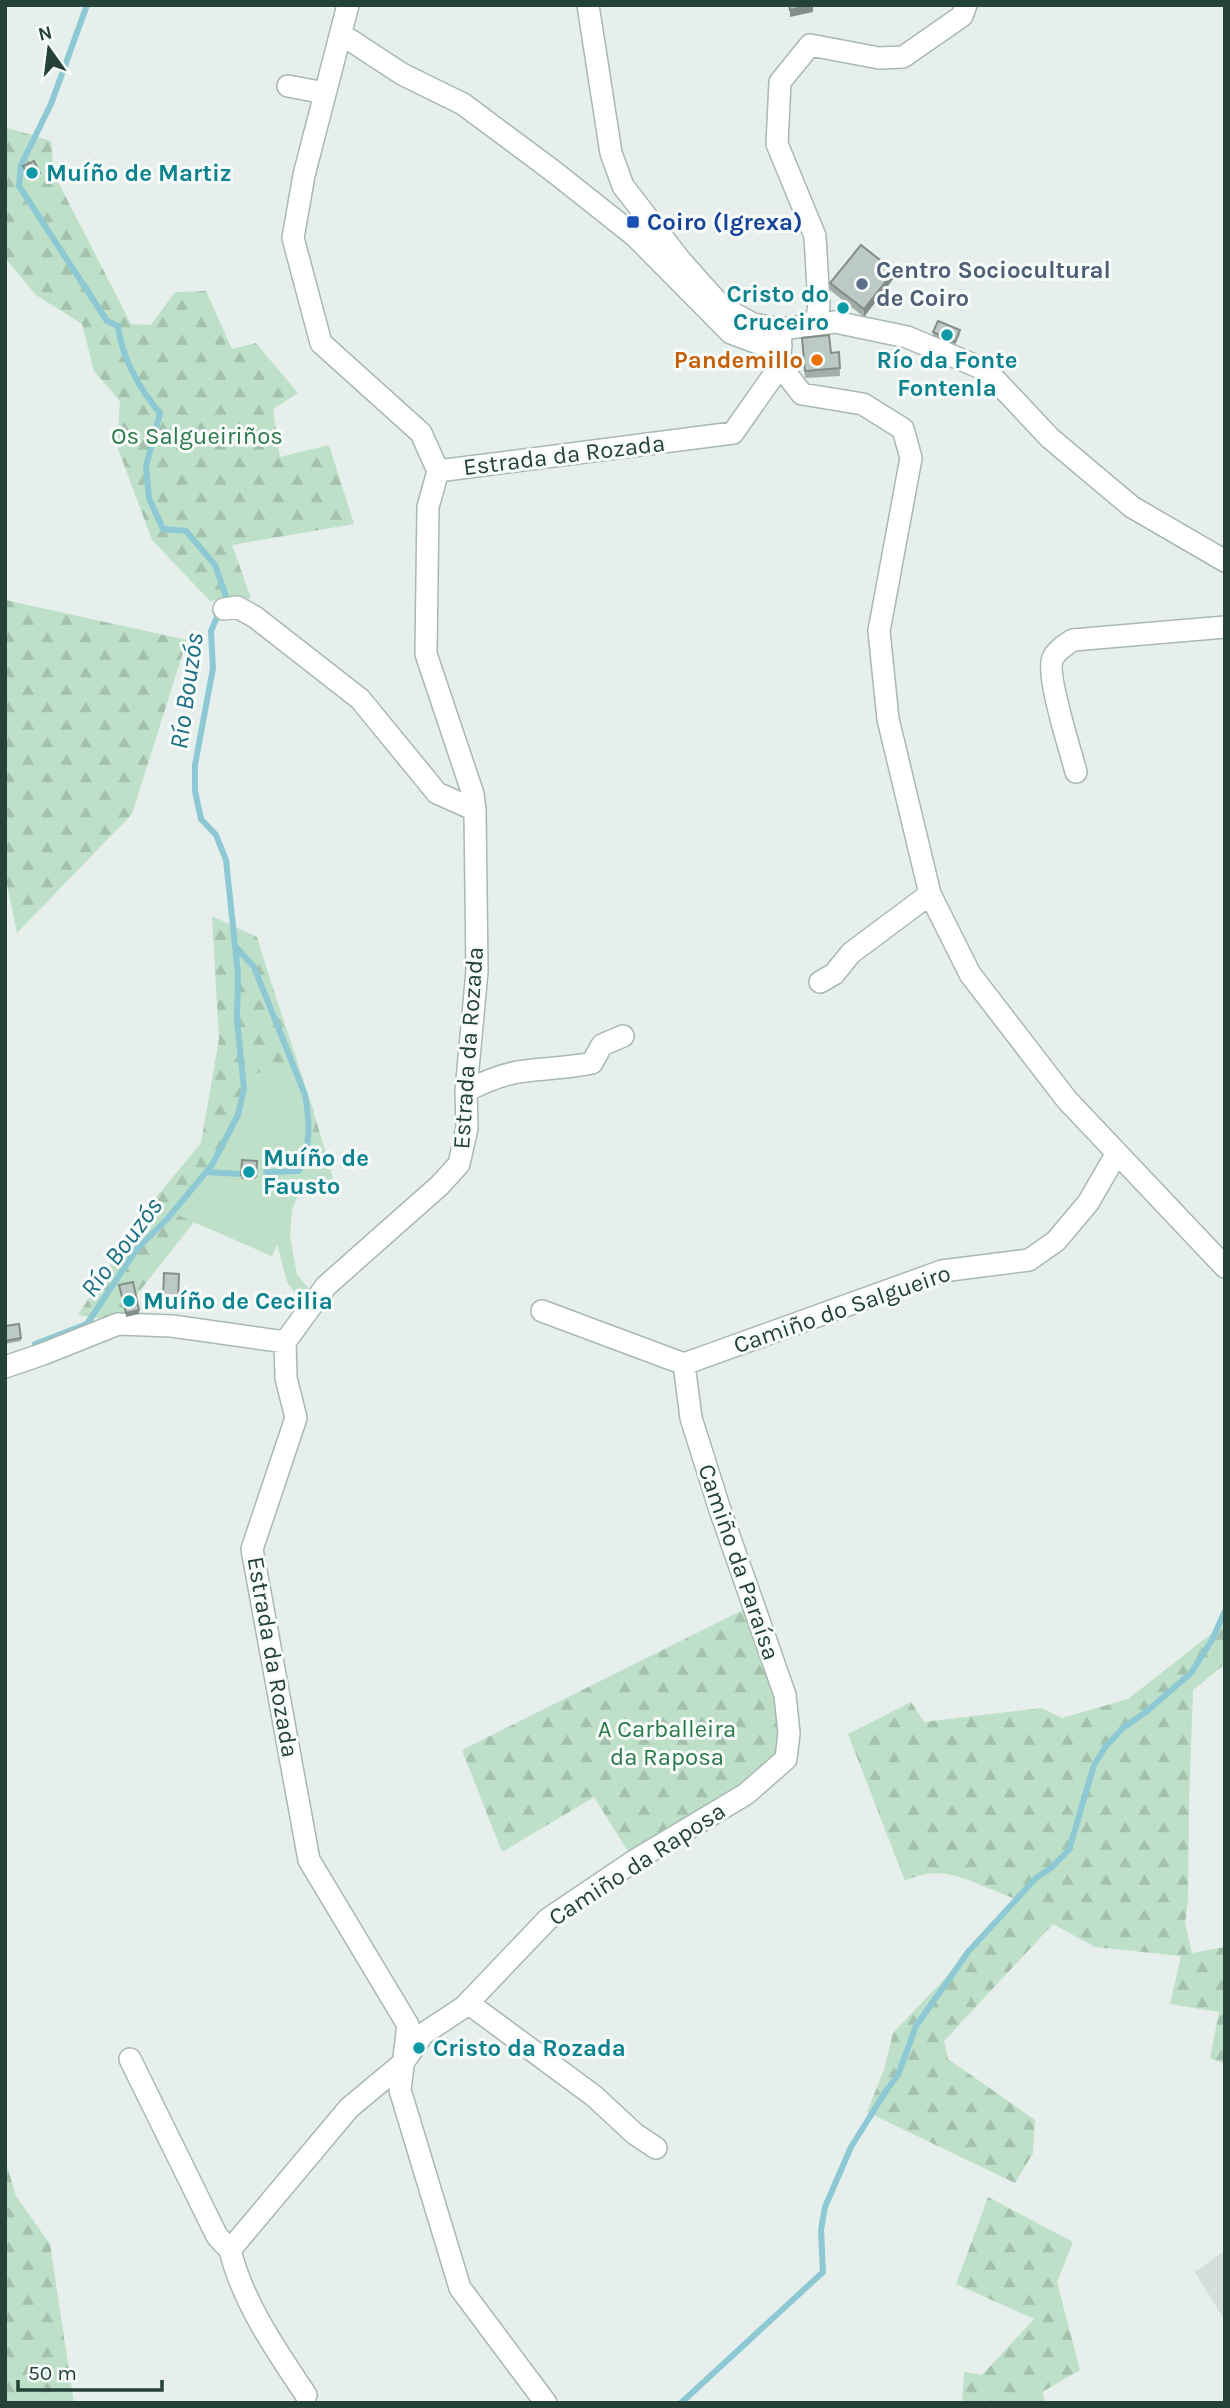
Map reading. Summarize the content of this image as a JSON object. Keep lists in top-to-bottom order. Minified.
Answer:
{"streets":{"street":["Estrada da Rozada","Camiño do Salgueiro","Camiño da Paraísa","Camiño da Raposa"]},"crossings":[["Estrada da Rozada","Camiño da Raposa"],["Camiño do Salgueiro","Camiño da Paraísa"],["Camiño da Paraísa","Camiño da Raposa"]],"water":["Río Bouzós"],"parks":["Os Salgueiriños","A Carballeira da Raposa"],"places":{"other":["Muíño de Martiz","Centro Sociocultural de Coiro","Cristo do Cruceiro","Río da Fonte Fontenla","Pandemillo","Muíño de Fausto","Muíño de Cecilia","Cristo da Rozada"],"transit":["Coiro (Igrexa)"]},"scale_bar":"50 m","north":"top"}
